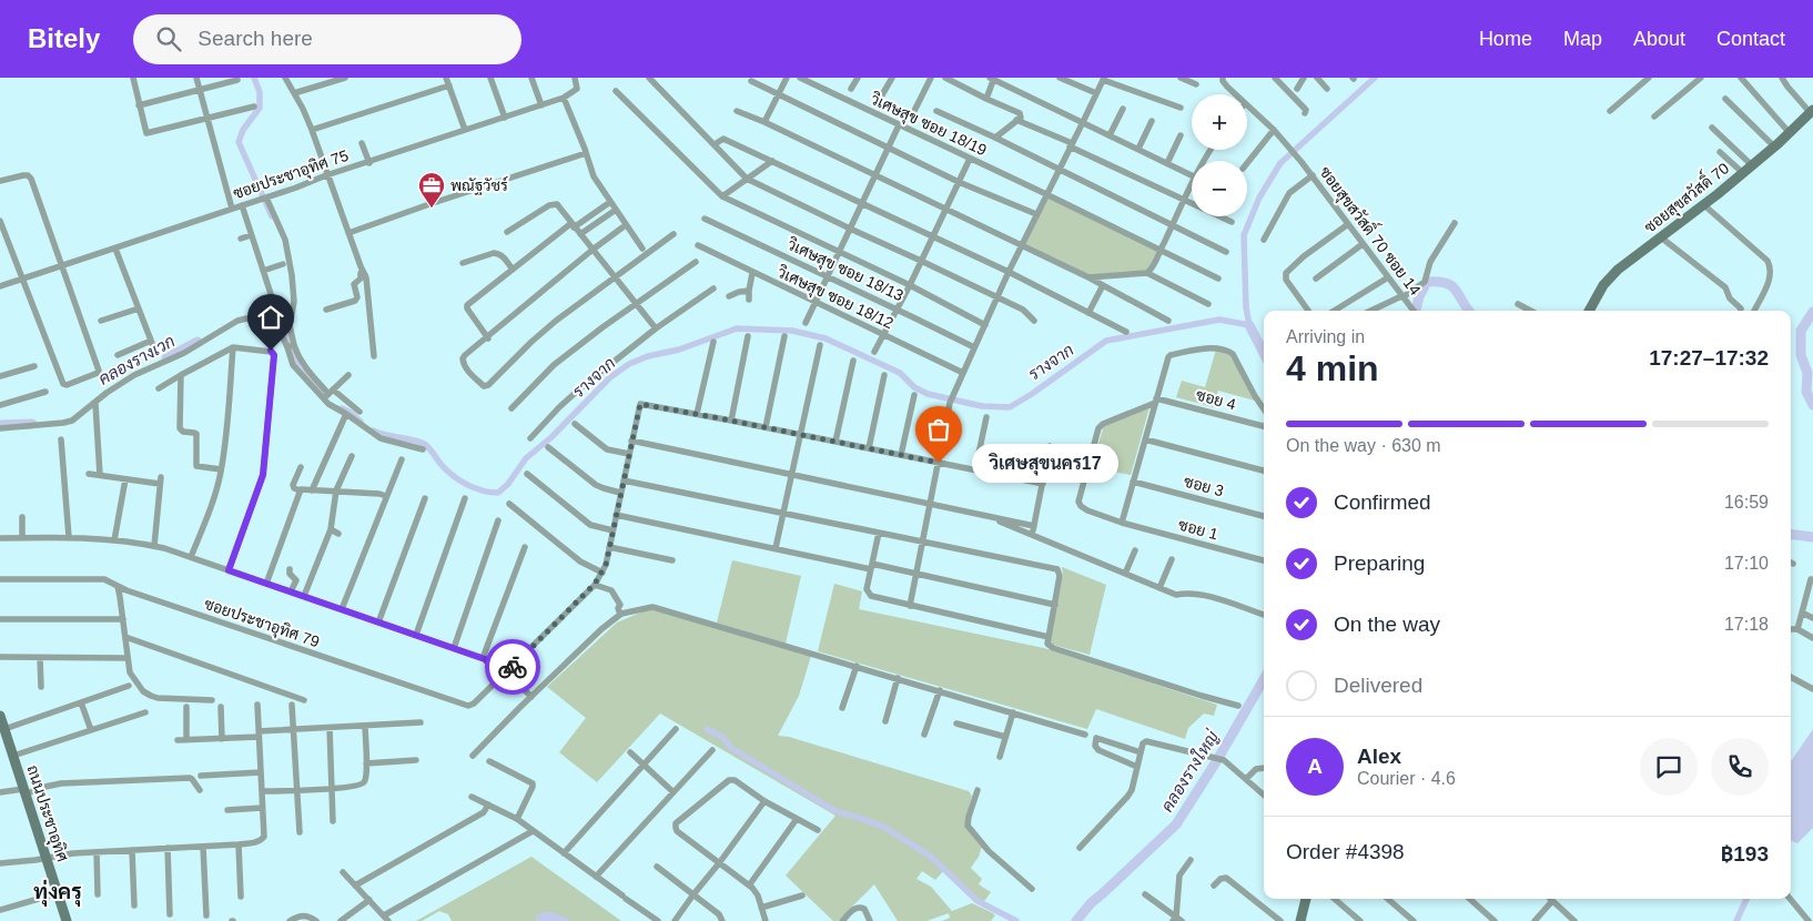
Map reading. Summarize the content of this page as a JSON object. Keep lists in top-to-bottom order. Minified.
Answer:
{"streets":{"street":["วิเศษสุข ซอย 18/19","ซอยประชาอุทิศ 75","ซอยสุขสวัสดิ์ 70","ซอยสุขสวัสดิ์ 70 ซอย 14","วิเศษสุข ซอย 18/13","วิเศษสุข ซอย 18/12","ซอย 4","ซอย 3","ซอย 1","ซอยประชาอุทิศ 79","ถนนประชาอุทิศ"]},"crossings":[["ซอย 4","ซอย 1"]],"districts":["ทุ่งครุ"],"water":["คลองรางเวก","รางจาก","คลองรางใหญ่"],"places":{"office":["พณัฐวัชร์"],"other":["วิเศษสุขนคร17"]},"page":{"header":"Bitely","search":"Search here","nav":["Home","Map","About","Contact"],"map_buttons":["+","−"],"heading":["4 min","Arriving in","17:27–17:32"],"panel":["Alex","Courier · 4.6","Order #4398","฿193"],"bar":"On the way · 630 m","bubble":"วิเศษสุขนคร17","list":[["Confirmed","16:59"],["Preparing","17:10"],["On the way","17:18"],"Delivered"],"round":"A"}}
